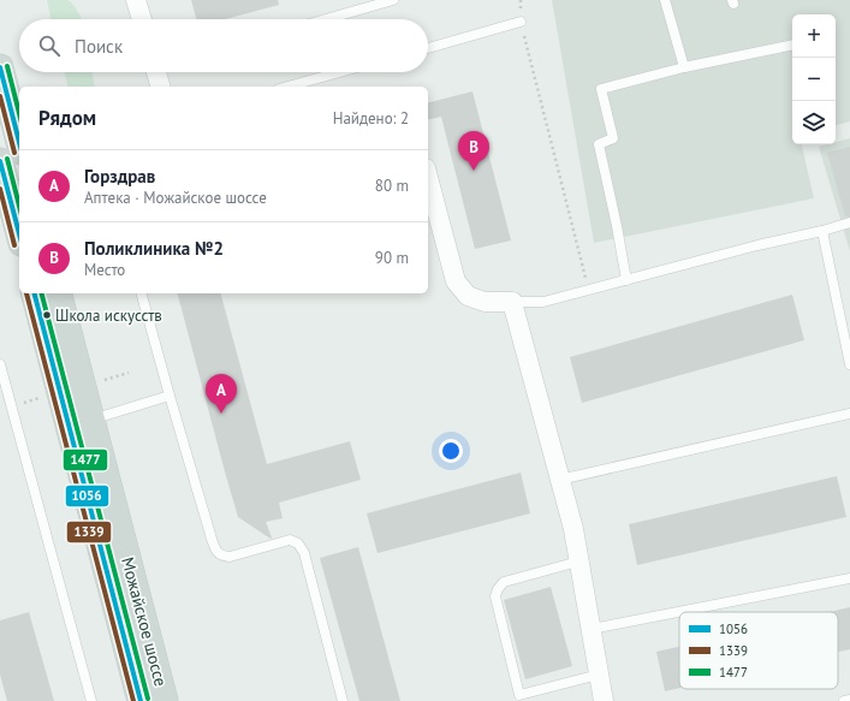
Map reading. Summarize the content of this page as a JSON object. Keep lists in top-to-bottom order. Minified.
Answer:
{"streets":{"main road":["Можайское шоссе"]},"places":["Школа искусств"],"lines":["transit line 1477","transit line 1056","transit line 1339"],"legend":["1056","1339","1477"],"page":{"map_buttons":["+","−"],"search":"Поиск","heading":["Рядом","Найдено: 2"],"pins":["B","A"],"list":[{"mark":"A","name":"Горздрав","note":"Аптека · Можайское шоссе","value":"80 m"},{"mark":"B","name":"Поликлиника №2","note":"Место","value":"90 m"}]}}
